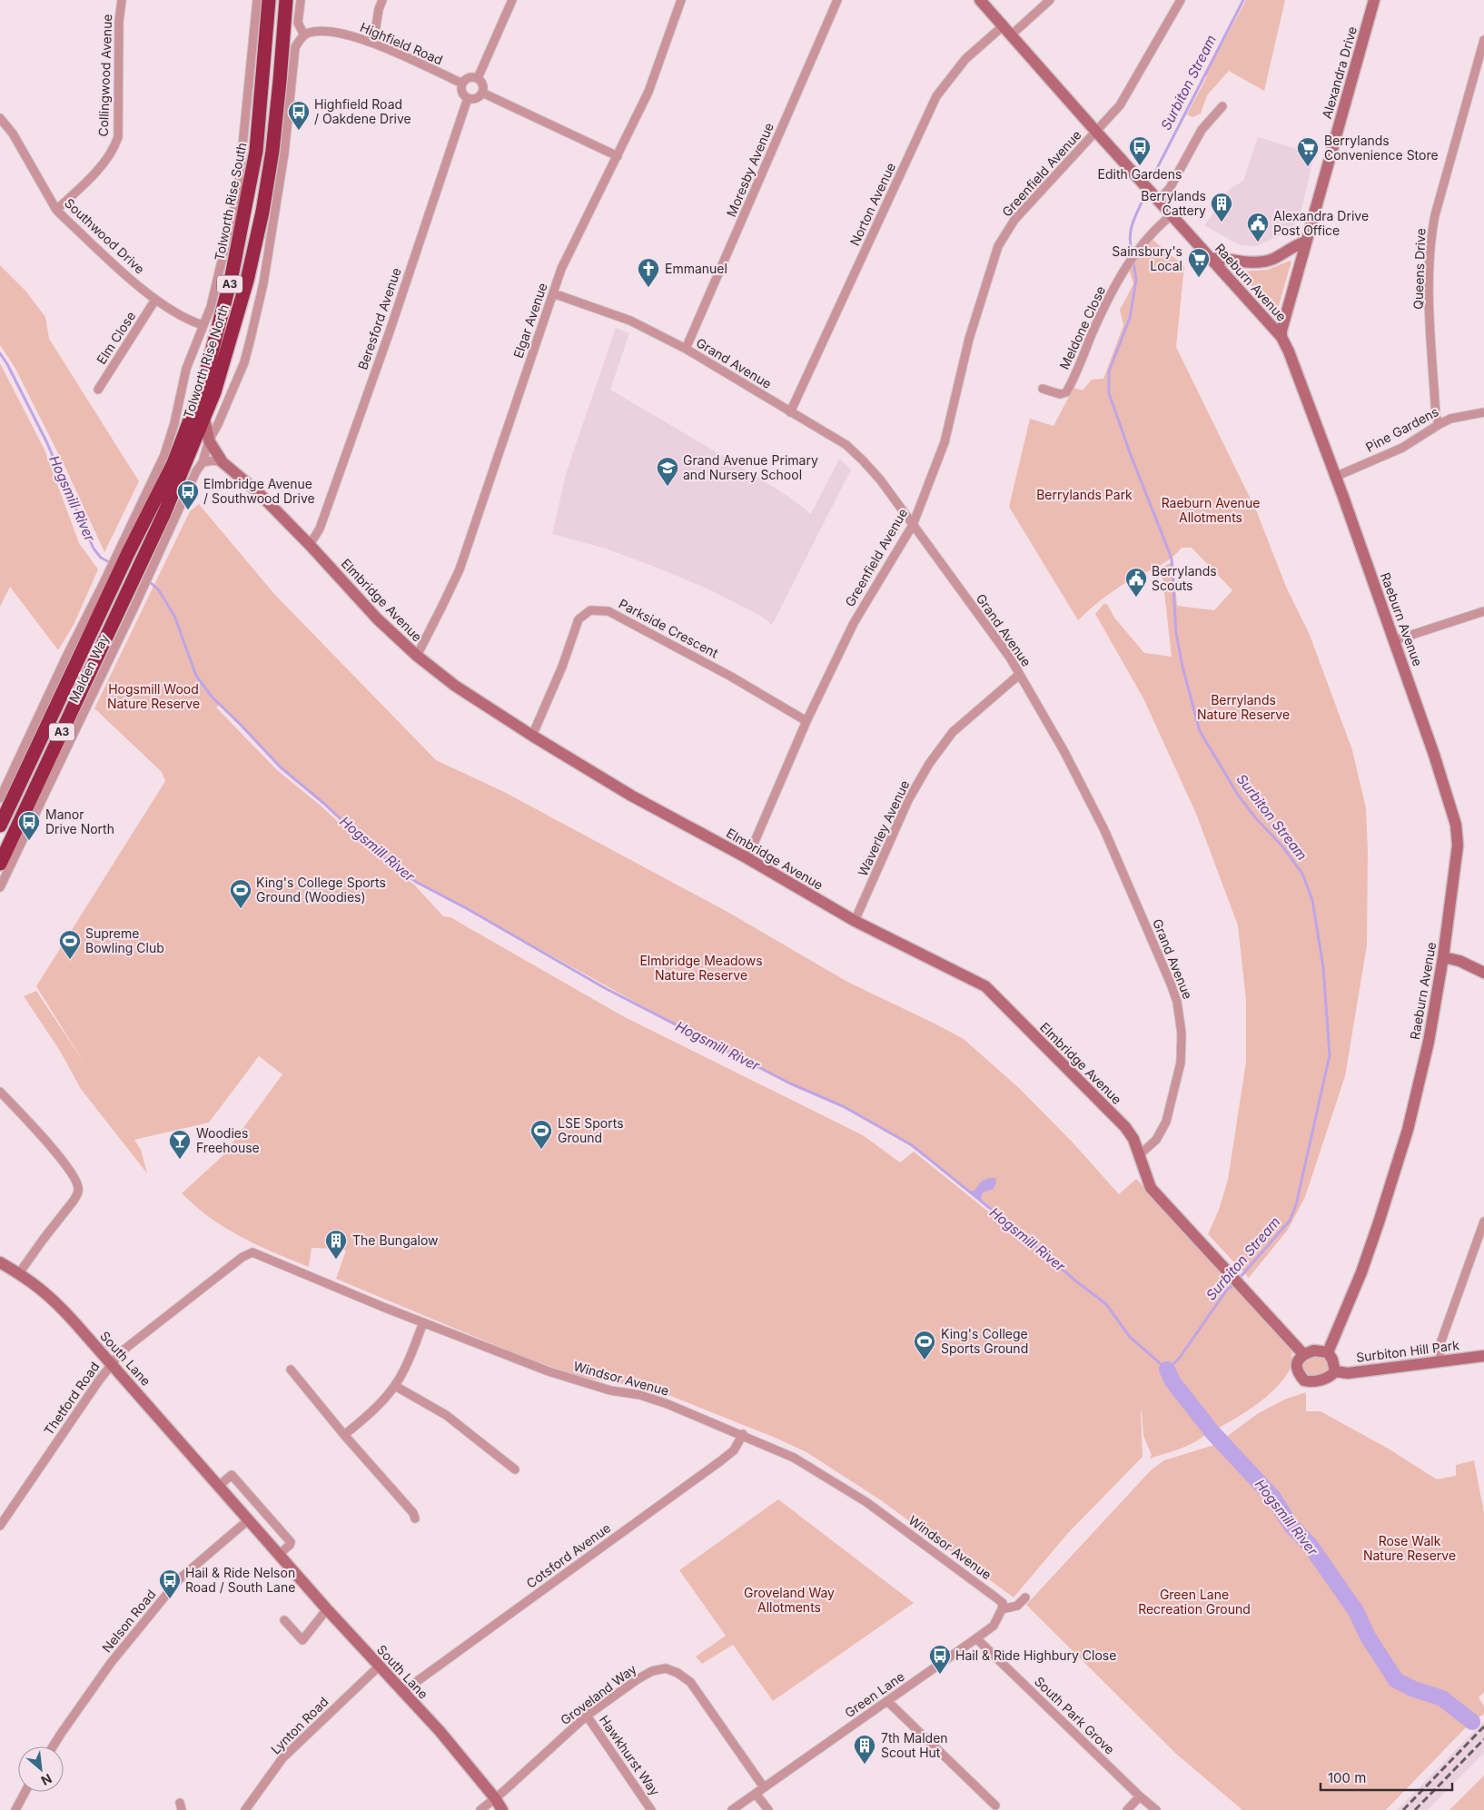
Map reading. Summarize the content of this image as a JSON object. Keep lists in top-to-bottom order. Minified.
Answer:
{"streets":{"highway":["Tolworth Rise South","A3","Tolworth Rise North","Malden Way"],"street":["Highfield Road","Alexandra Drive","Collingwood Avenue","Moresby Avenue","Greenfield Avenue","Norton Avenue","Southwood Drive","Queens Drive","Raeburn Avenue","Beresford Avenue","Elgar Avenue","Meldone Close","Elm Close","Grand Avenue","Pine Gardens","Elmbridge Avenue","Parkside Crescent","Waverley Avenue","Surbiton Hill Park","South Lane","Windsor Avenue","Thetford Road","Cotsford Avenue","Nelson Road","Groveland Way","Green Lane","South Park Grove","Lynton Road","Hawkhurst Way"]},"crossings":[["Highfield Road","Beresford Avenue"],["Alexandra Drive","Raeburn Avenue"],["Collingwood Avenue","Southwood Drive"],["Moresby Avenue","Grand Avenue"],["Greenfield Avenue","Raeburn Avenue"],["Greenfield Avenue","Grand Avenue"],["Greenfield Avenue","Elmbridge Avenue"],["Greenfield Avenue","Parkside Crescent"],["Tolworth Rise South","Southwood Drive"],["Tolworth Rise South","Malden Way"],["Norton Avenue","Raeburn Avenue"],["Norton Avenue","Grand Avenue"],["Southwood Drive","Elm Close"],["Queens Drive","Pine Gardens"],["Raeburn Avenue","Meldone Close"],["Raeburn Avenue","Pine Gardens"],["Raeburn Avenue","Elmbridge Avenue"],["Raeburn Avenue","Surbiton Hill Park"],["Beresford Avenue","Elmbridge Avenue"],["Elgar Avenue","Grand Avenue"],["Elgar Avenue","Elmbridge Avenue"],["Tolworth Rise North","Elmbridge Avenue"],["Tolworth Rise North","Malden Way"],["Grand Avenue","Elmbridge Avenue"],["Grand Avenue","Waverley Avenue"],["Elmbridge Avenue","Parkside Crescent"],["Elmbridge Avenue","Malden Way"],["Elmbridge Avenue","Waverley Avenue"],["Elmbridge Avenue","Surbiton Hill Park"],["South Lane","Thetford Road"],["South Lane","Cotsford Avenue"],["South Lane","Nelson Road"],["South Lane","Groveland Way"],["South Lane","Lynton Road"],["Windsor Avenue","Thetford Road"],["Windsor Avenue","Cotsford Avenue"],["Windsor Avenue","Green Lane"],["Groveland Way","Green Lane"],["Groveland Way","Hawkhurst Way"],["Green Lane","South Park Grove"]],"water":["Surbiton Stream","Hogsmill River"],"parks":["Berrylands Park","Raeburn Avenue Allotments","Hogsmill Wood Nature Reserve","Berrylands Nature Reserve","Elmbridge Meadows Nature Reserve","Rose Walk Nature Reserve","Groveland Way Allotments","Green Lane Recreation Ground"],"places":{"bus stop":["Highfield Road / Oakdene Drive","Edith Gardens","Elmbridge Avenue / Southwood Drive","Manor Drive North","Hail & Ride Nelson Road / South Lane","Hail & Ride Highbury Close"],"supermarket":["Berrylands Convenience Store","Sainsbury's Local"],"building":["Berrylands Cattery","The Bungalow","7th Malden Scout Hut"],"public building":["Alexandra Drive Post Office","Berrylands Scouts"],"church":["Emmanuel"],"school or university":["Grand Avenue Primary and Nursery School"],"sports":["King's College Sports Ground (Woodies)","Supreme Bowling Club","LSE Sports Ground","King's College Sports Ground"],"bar":["Woodies Freehouse"]},"scale_bar":"100 m","north":"bottom right"}
